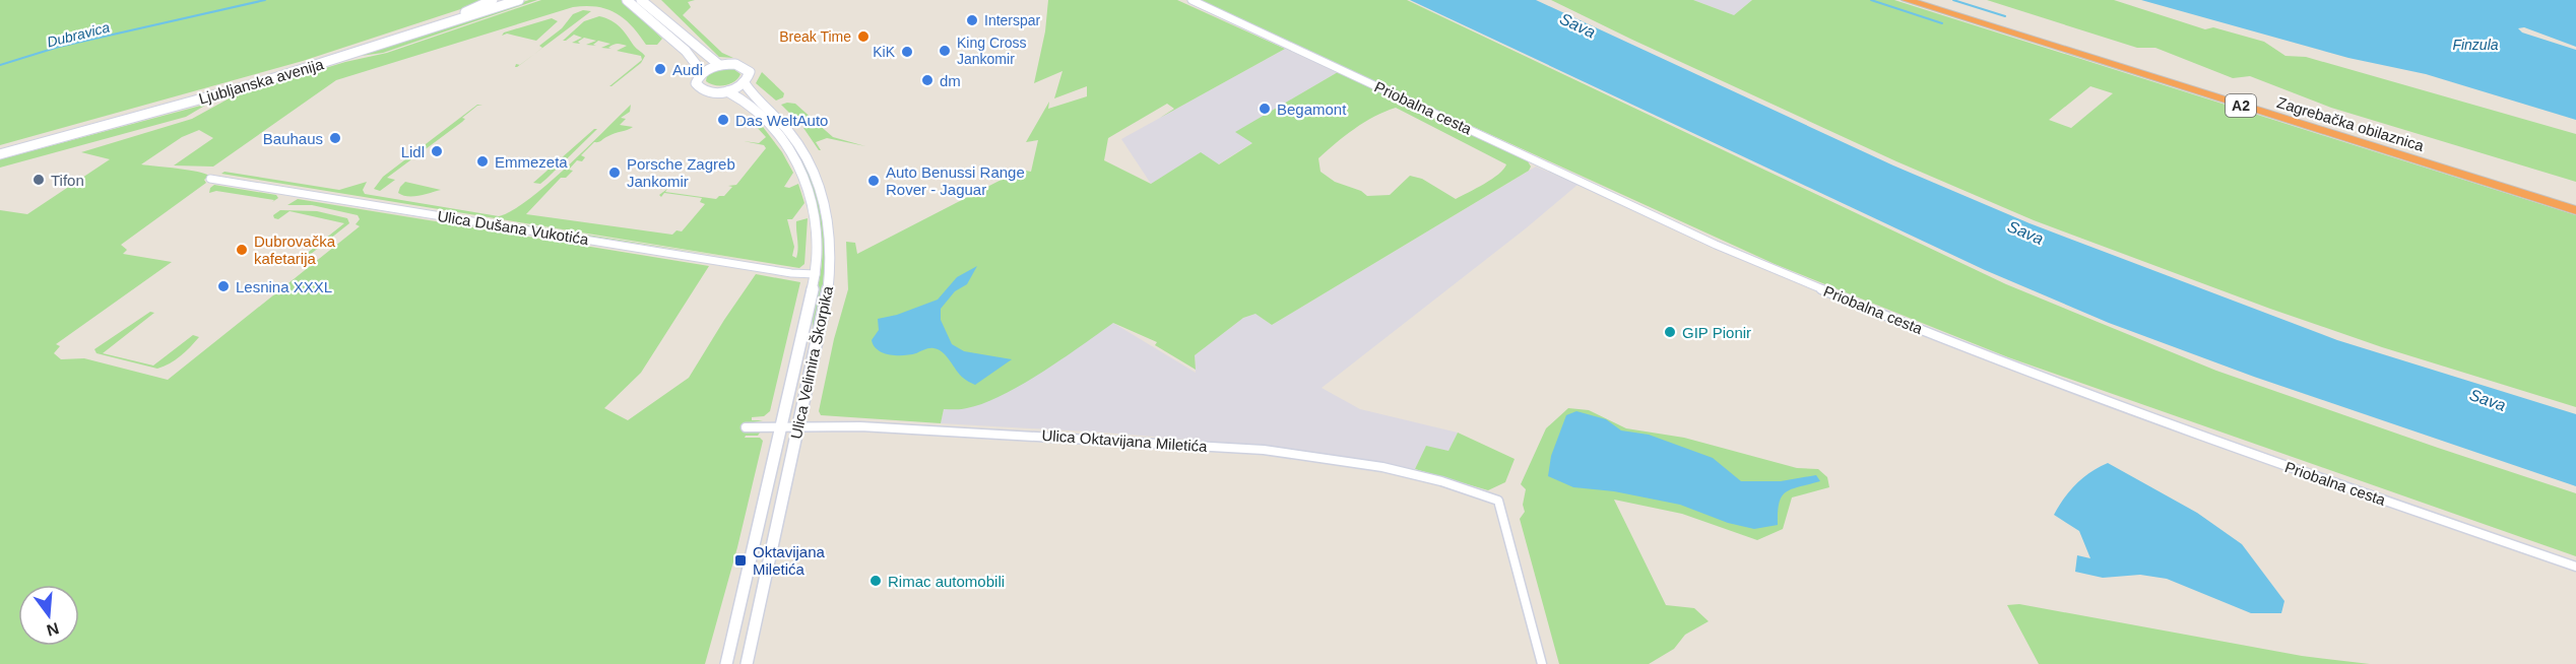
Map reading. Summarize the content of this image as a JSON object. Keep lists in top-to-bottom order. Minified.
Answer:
{"streets":{"highway":["A2","Zagrebačka obilaznica"],"main road":["Ljubljanska avenija","Ulica Velimira Škorpika"],"street":["Priobalna cesta","Ulica Dušana Vukotića","Ulica Oktavijana Miletića"]},"crossings":[["Ulica Dušana Vukotića","Ulica Velimira Škorpika"],["Ulica Velimira Škorpika","Ulica Oktavijana Miletića"]],"water":["Sava","Dubravica","Finzula"],"places":{"other":["Interspar","Break Time","King Cross Jankomir","KiK","Audi","dm","Begamont","Das WeltAuto","Bauhaus","Lidl","Emmezeta","Porsche Zagreb Jankomir","Tifon","Auto Benussi Range Rover - Jaguar","Dubrovačka kafetarija","Lesnina XXXL","GIP Pionir","Rimac automobili"],"transit":["Oktavijana Miletića"]},"north":"bottom"}
